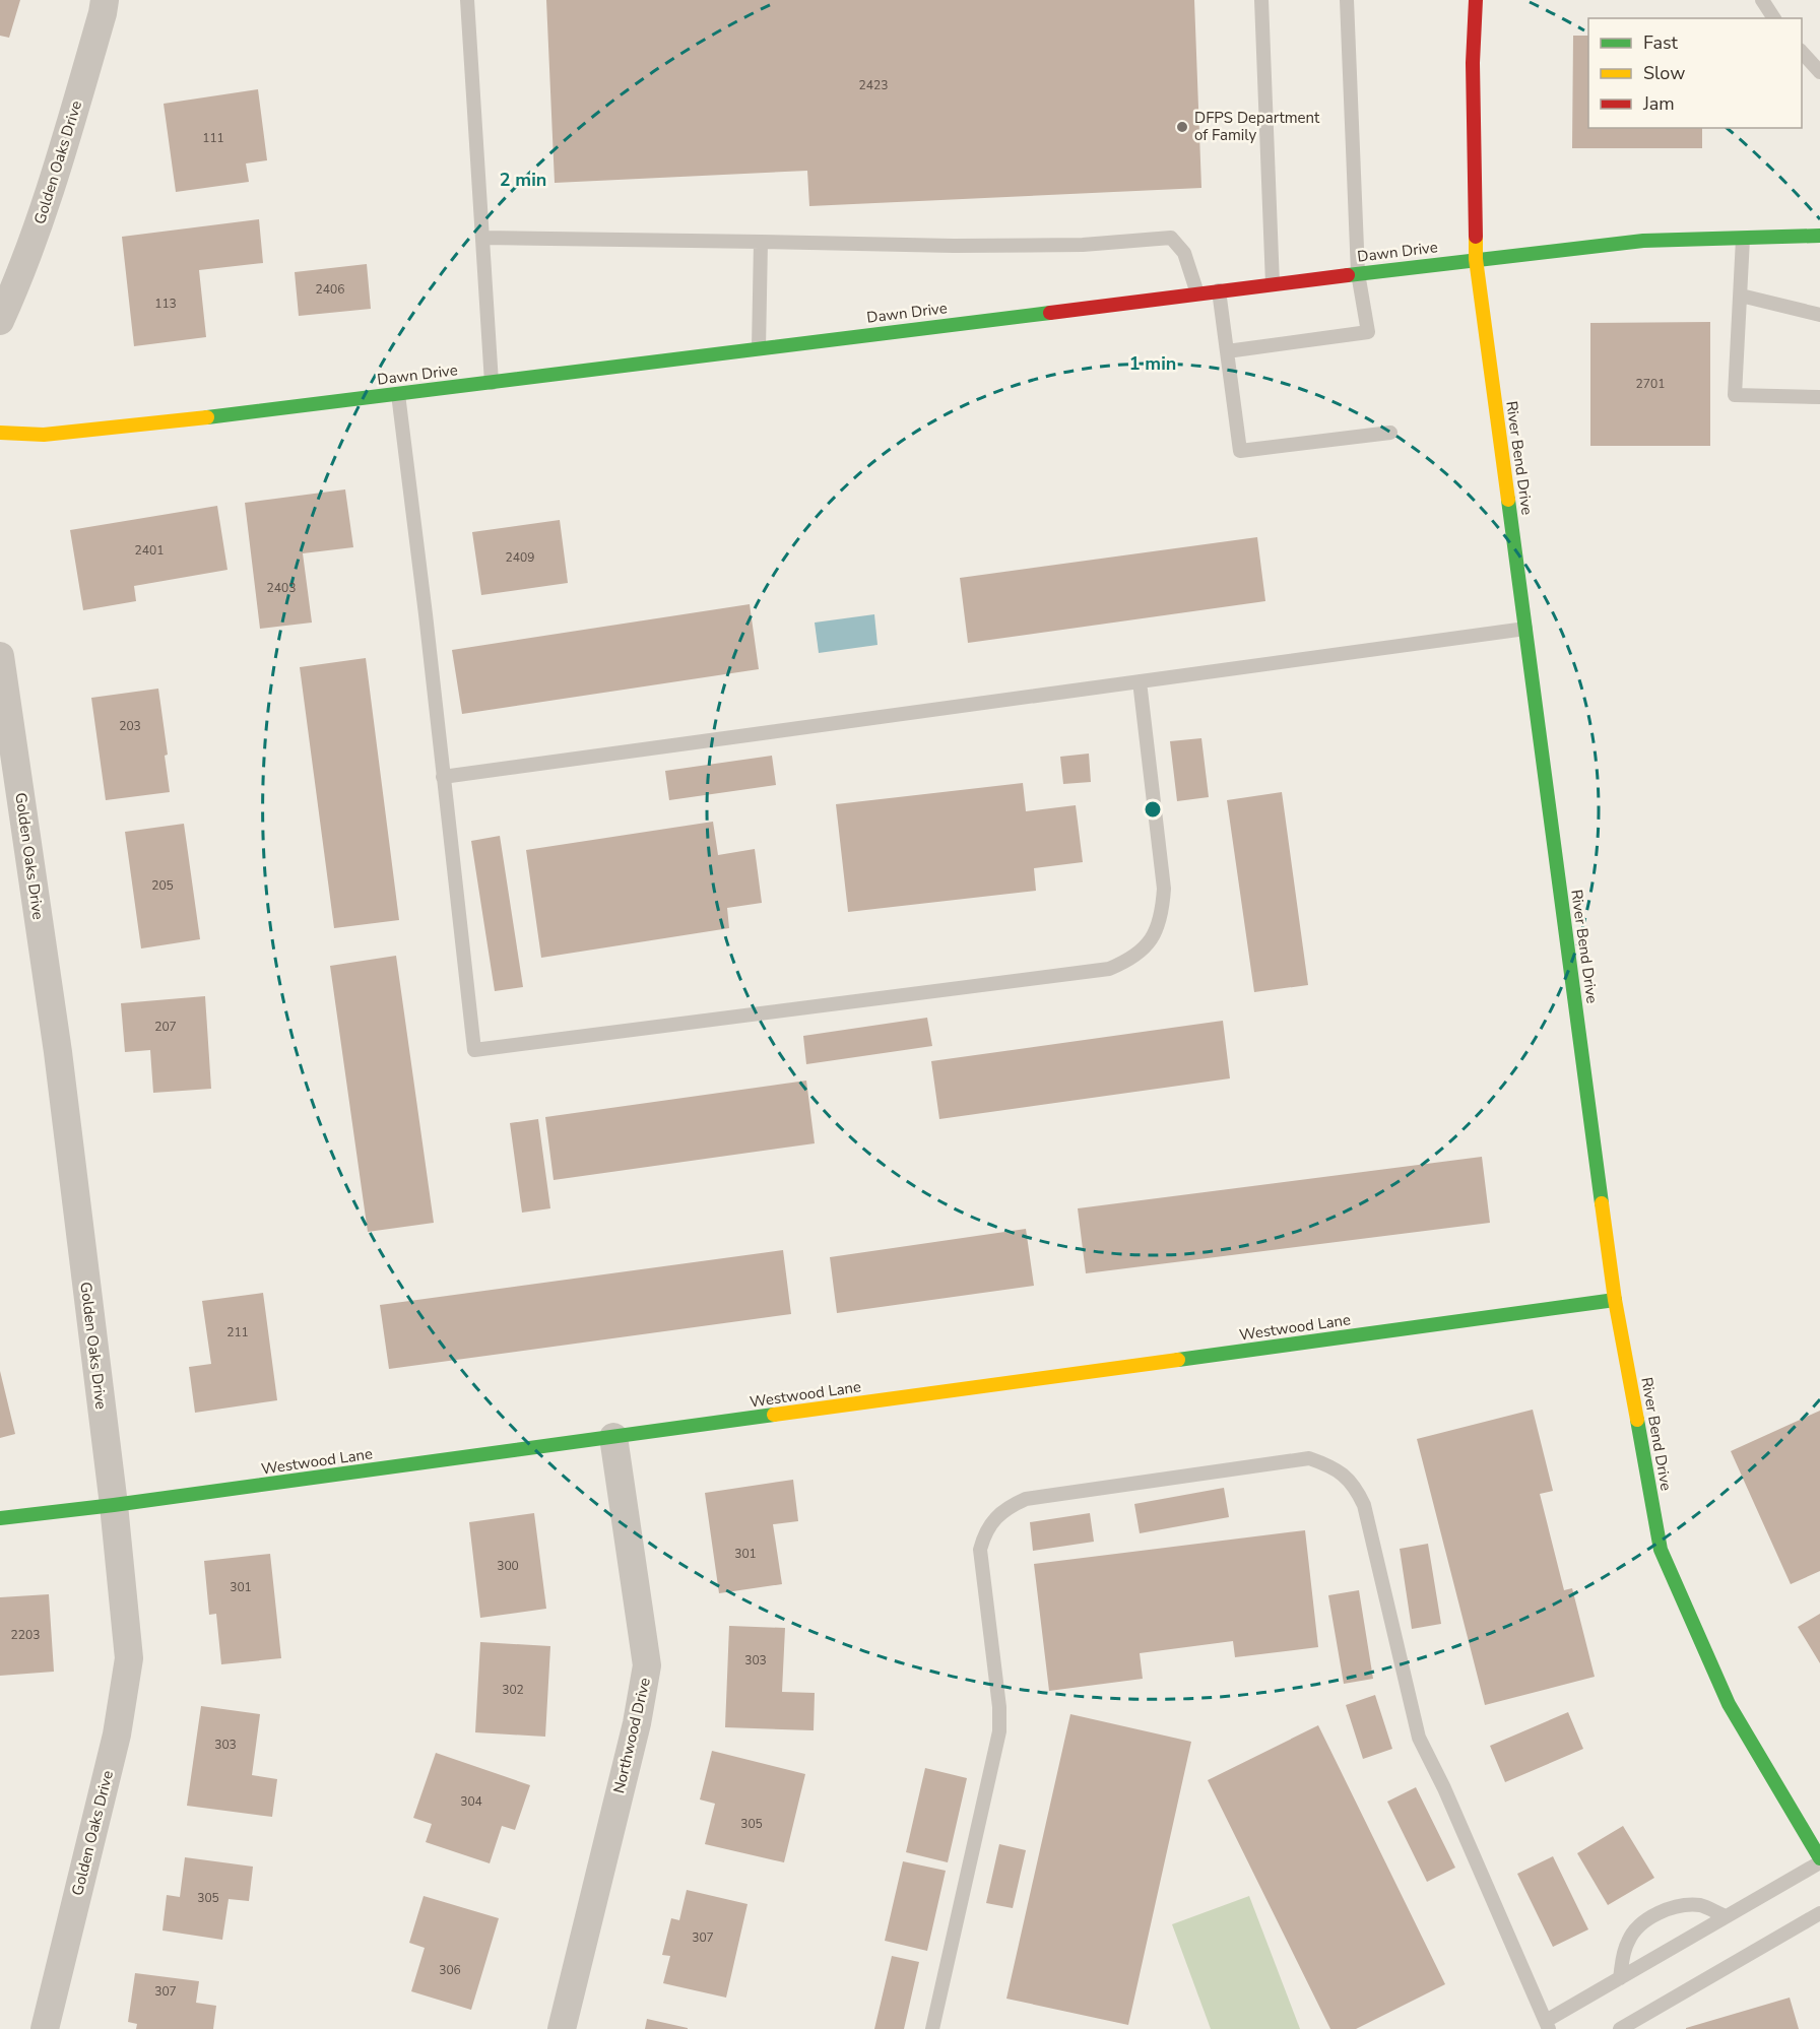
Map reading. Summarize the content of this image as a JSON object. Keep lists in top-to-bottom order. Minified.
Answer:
{"streets":{"street":["Golden Oaks Drive","Dawn Drive","River Bend Drive","Westwood Lane","Northwood Drive"]},"crossings":[["Golden Oaks Drive","Westwood Lane"],["Dawn Drive","River Bend Drive"],["River Bend Drive","Westwood Lane"],["Westwood Lane","Northwood Drive"]],"places":["DFPS Department of Family"],"house_numbers":["2423","111","2406","113","2701","2401","2409","2403","203","205","207","211","301","300","301","2203","303","302","303","304","305","305","307","306","307"],"legend":["Fast","Slow","Jam"],"rings":["2 min","1 min"]}
